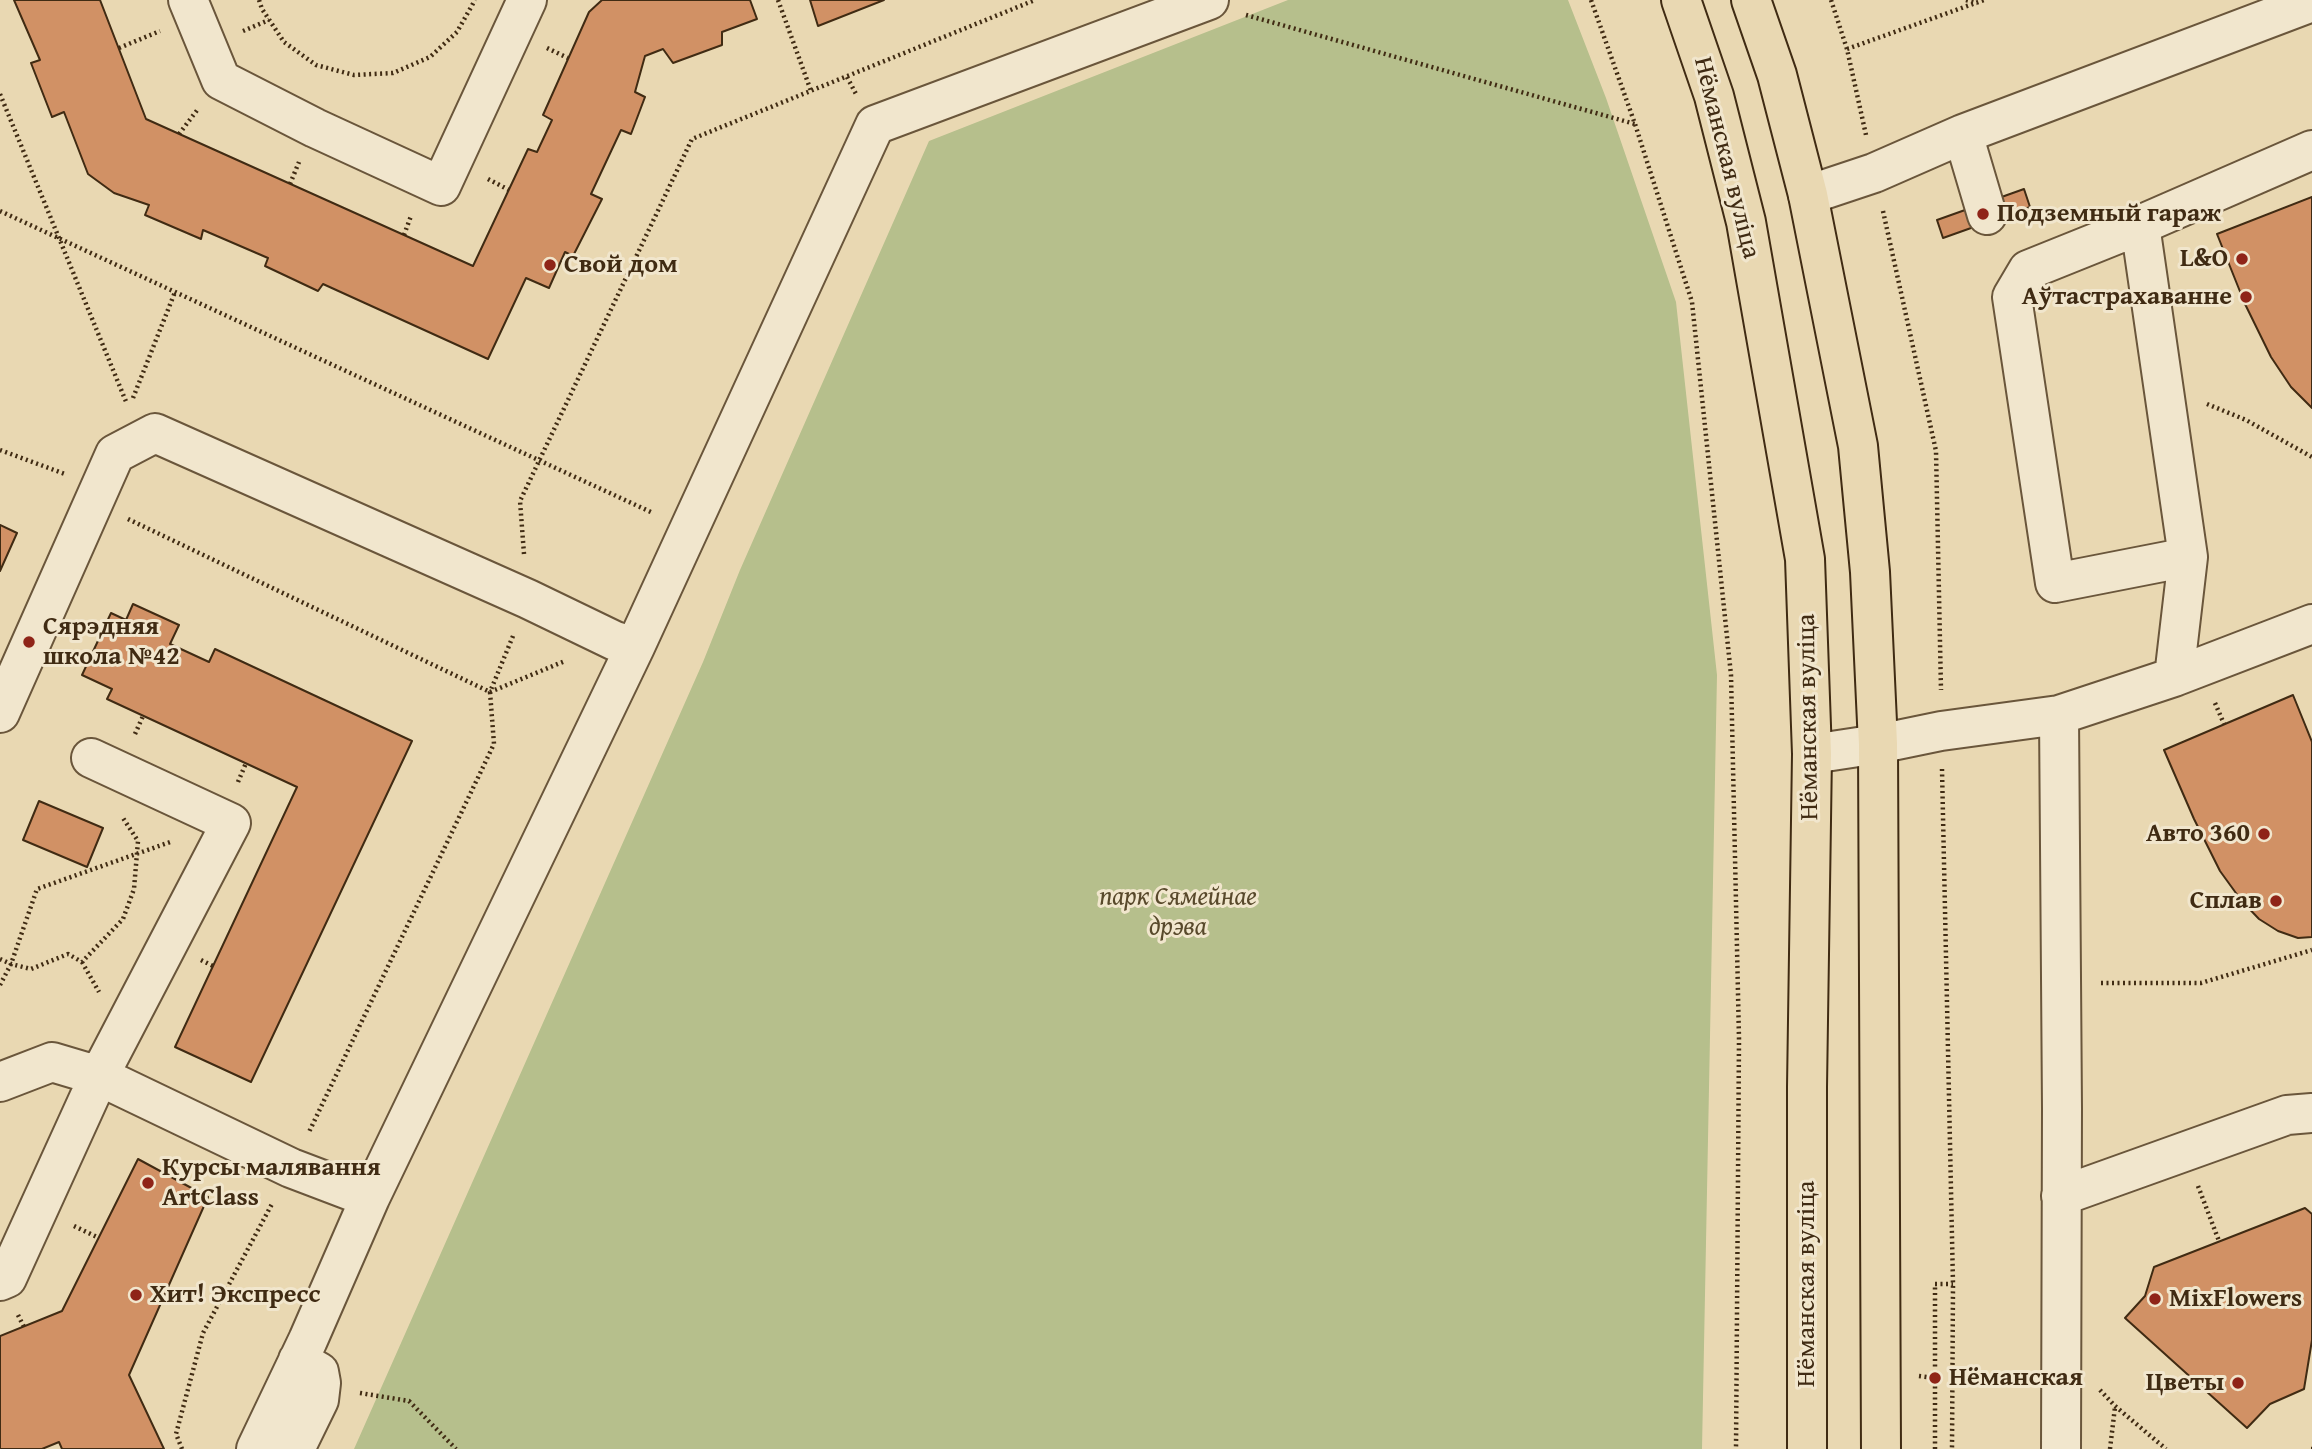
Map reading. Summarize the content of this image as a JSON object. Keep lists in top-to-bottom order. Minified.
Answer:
{"streets":{"main road":["Нёманская вуліца"]},"parks":["парк Сямейнае дрэва"],"places":["Подземный гараж","L&O","Свой дом","Аўтастрахаванне","Сярэдняя школа №42","Авто 360","Сплав","Курсы малявання ArtClass","Хит! Экспресс","MixFlowers","Нёманская","Цветы"]}
